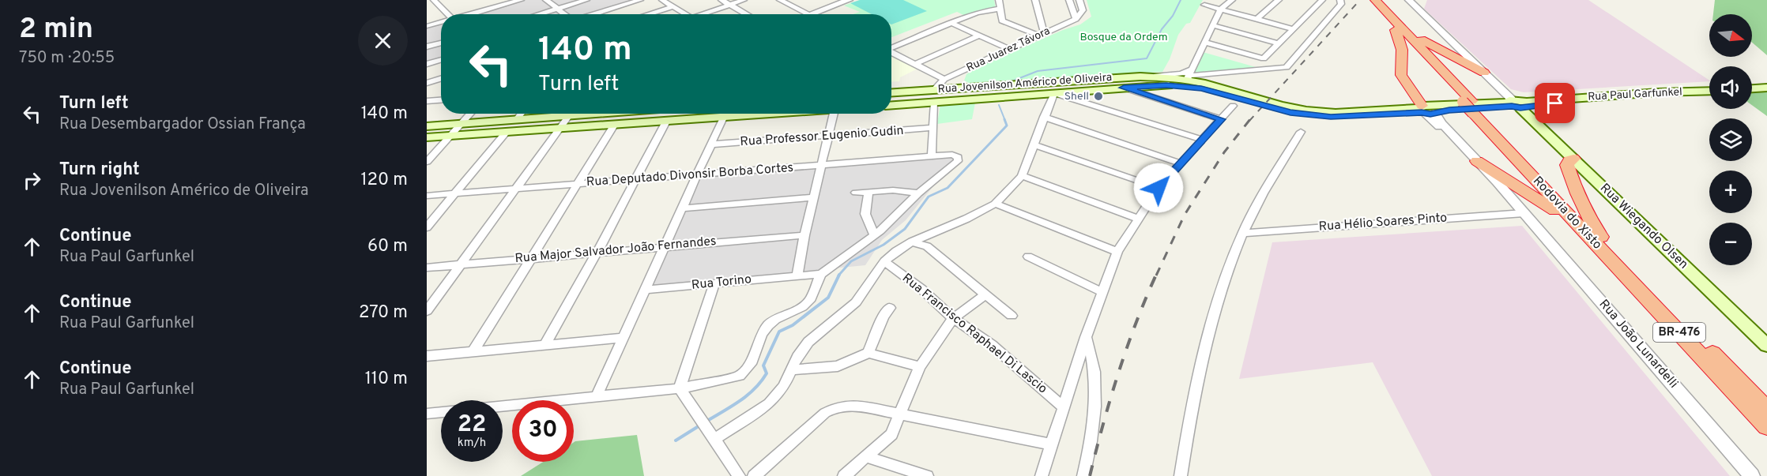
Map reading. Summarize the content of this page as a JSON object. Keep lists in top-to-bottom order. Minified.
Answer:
{"streets":{"highway":["Rodovia do Xisto","BR-476"],"main road":["Rua Jovenilson Américo de Oliveira","Rua Paul Garfunkel","Rua Wiegando Olsen"],"street":["Rua Juarez Távora","Rua Professor Eugenio Gudin","Rua Deputado Divonsir Borba Cortes","Rua Hélio Soares Pinto","Rua Major Salvador João Fernandes","Rua Torino","Rua Francisco Raphael Di Lascio","Rua João Lunardelli"]},"crossings":[["Rua Juarez Távora","Rua Jovenilson Américo de Oliveira"],["Rua Jovenilson Américo de Oliveira","Rua Paul Garfunkel"],["Rua Paul Garfunkel","Rua Wiegando Olsen"],["Rua Paul Garfunkel","Rua João Lunardelli"],["Rua Hélio Soares Pinto","Rua João Lunardelli"]],"parks":["Bosque da Ordem"],"places":["Shell"],"north":"right","page":{"heading":["2 min","750 m · 20:55"],"map_buttons":["+","−"],"turn":["140 m","Turn left"],"list":[{"name":"Turn left","note":"Rua Desembargador Ossian França","value":"140 m"},{"name":"Turn right","note":"Rua Jovenilson Américo de Oliveira","value":"120 m"},{"name":"Continue","note":"Rua Paul Garfunkel","value":"60 m"},{"name":"Continue","note":"Rua Paul Garfunkel","value":"270 m"},{"name":"Continue","note":"Rua Paul Garfunkel","value":"110 m"}],"speed":"22 km/h","limit":"30"}}
